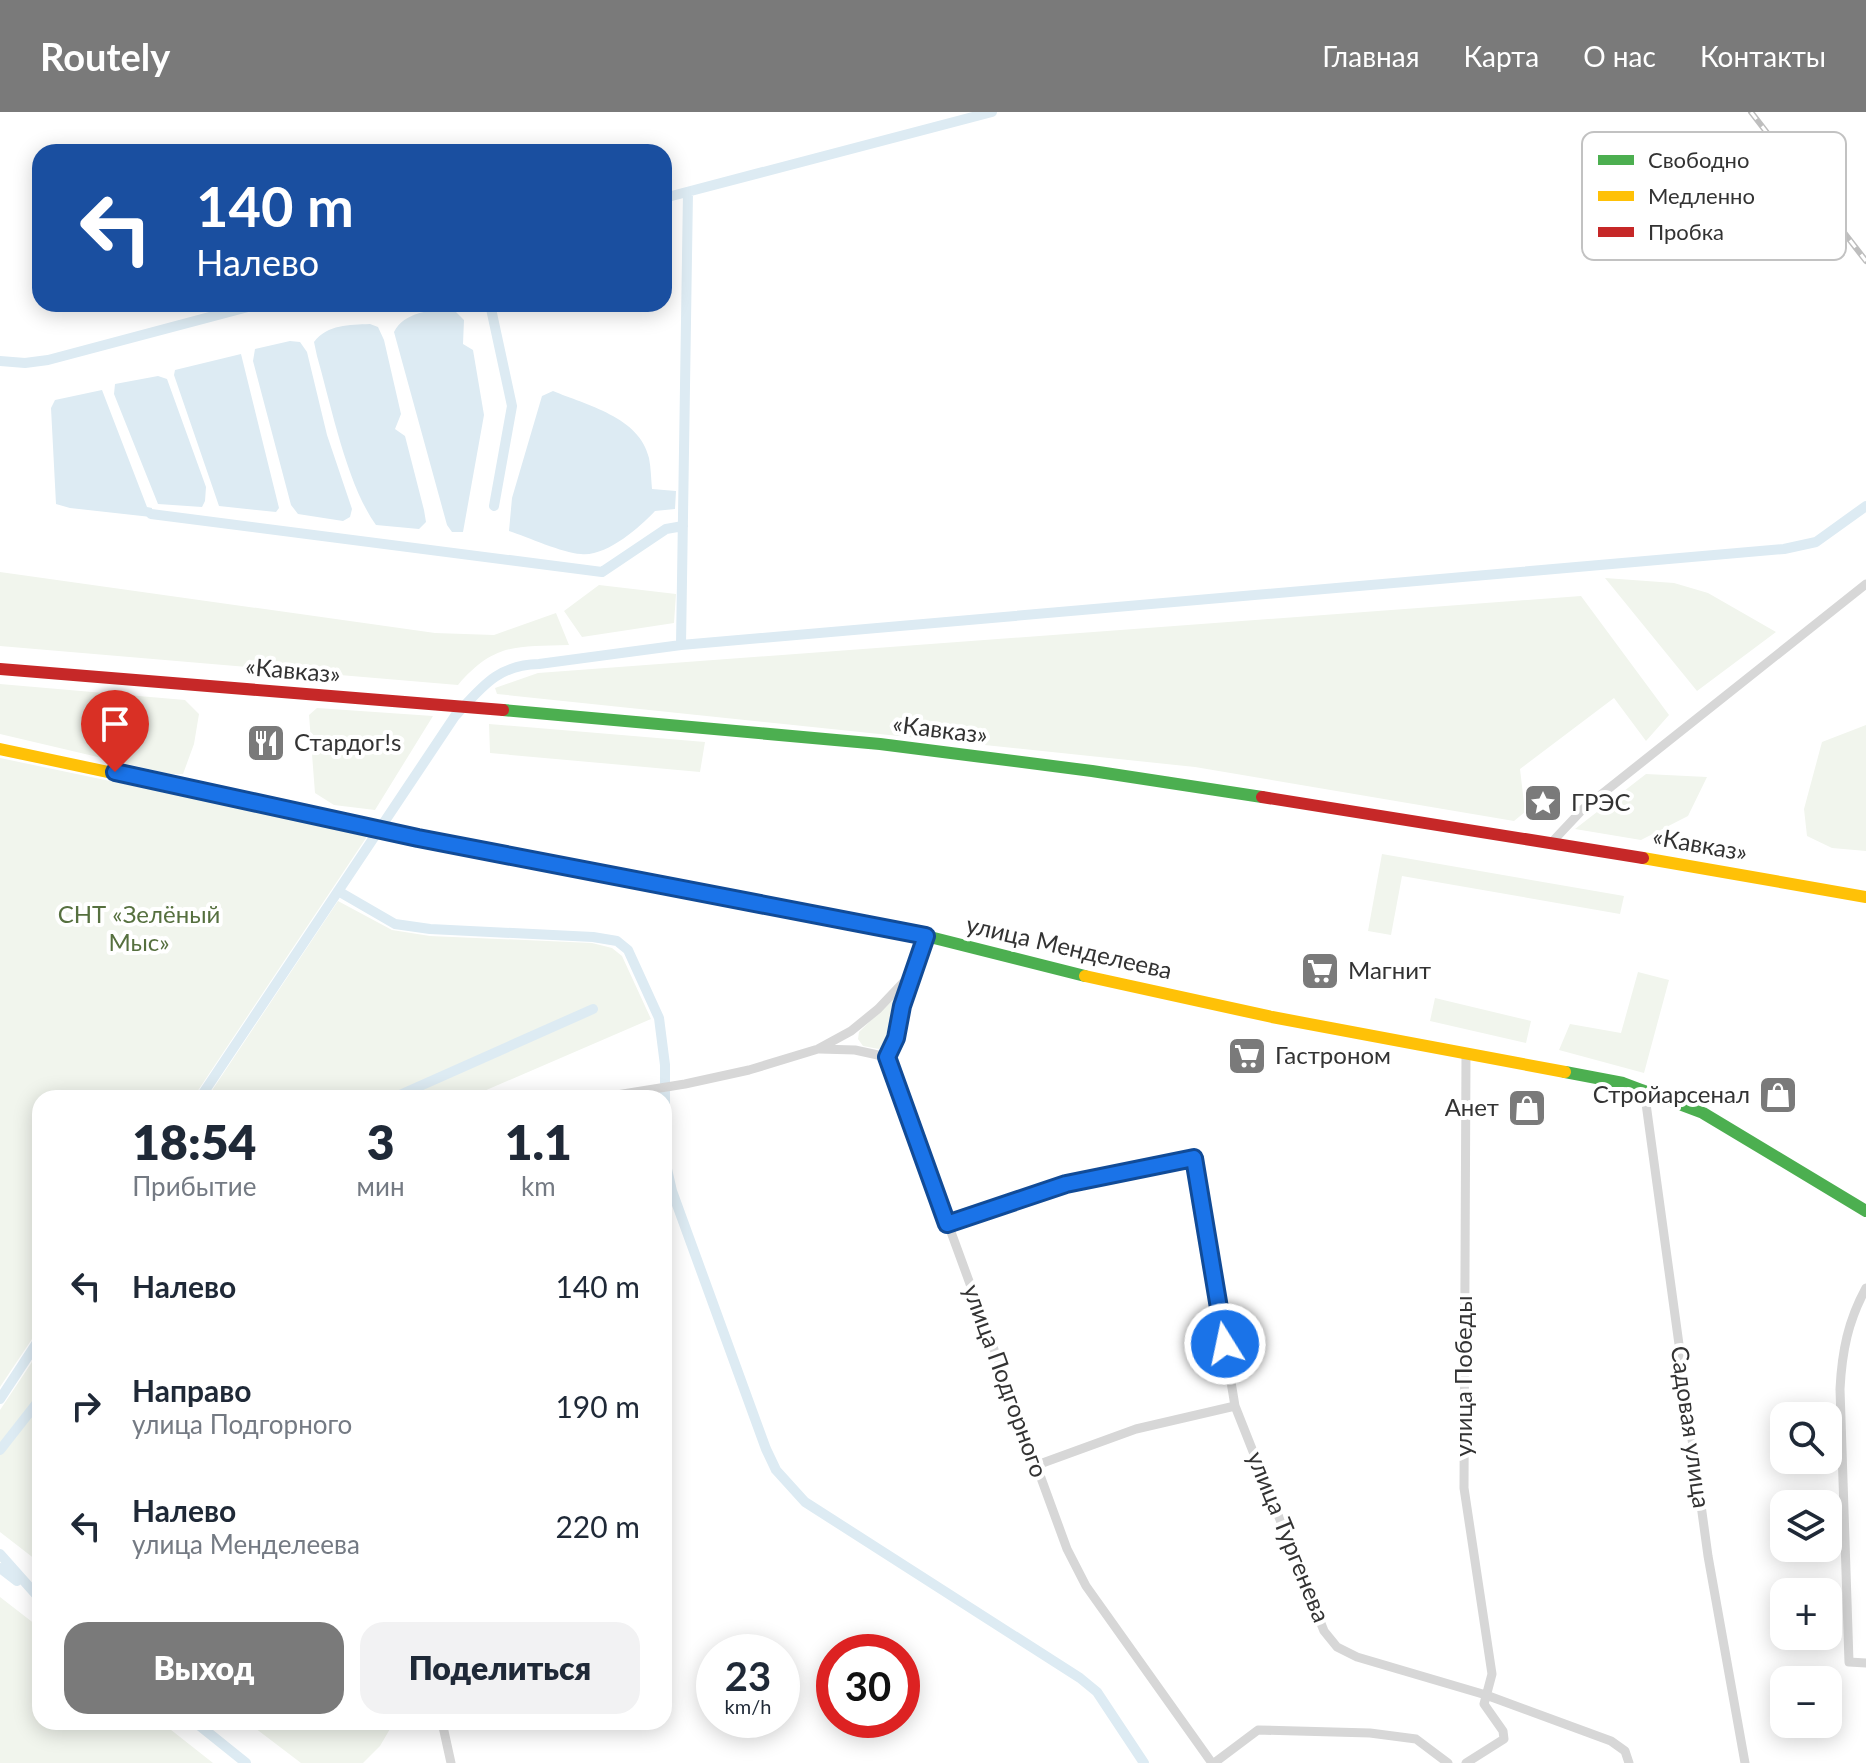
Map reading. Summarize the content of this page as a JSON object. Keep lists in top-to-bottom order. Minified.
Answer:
{"streets":{"main road":["«Кавказ»","улица Менделеева"],"street":["улица Победы","улица Подгорного","Садовая улица","улица Тургенева"]},"crossings":[["улица Менделеева","улица Победы"],["улица Менделеева","Садовая улица"],["улица Победы","улица Тургенева"],["улица Подгорного","улица Тургенева"]],"parks":["СНТ «Зелёный Мыс»"],"places":{"restaurant":["Стардог!s"],"place":["ГРЭС"],"supermarket":["Магнит","Гастроном"],"shop":["Стройарсенал","Анет"]},"legend":["Свободно","Медленно","Пробка"],"page":{"header":"Routely","nav":["Главная","Карта","О нас","Контакты"],"turn":["140 m","Налево"],"eta":["18:54","Прибытие","3","мин","1.1","km"],"list":[{"name":"Налево","value":"140 m"},{"name":"Направо","note":"улица Подгорного","value":"190 m"},{"name":"Налево","note":"улица Менделеева","value":"220 m"}],"map_buttons":["+","−"],"buttons":["Выход","Поделиться"],"speed":"23 km/h","limit":"30"}}
